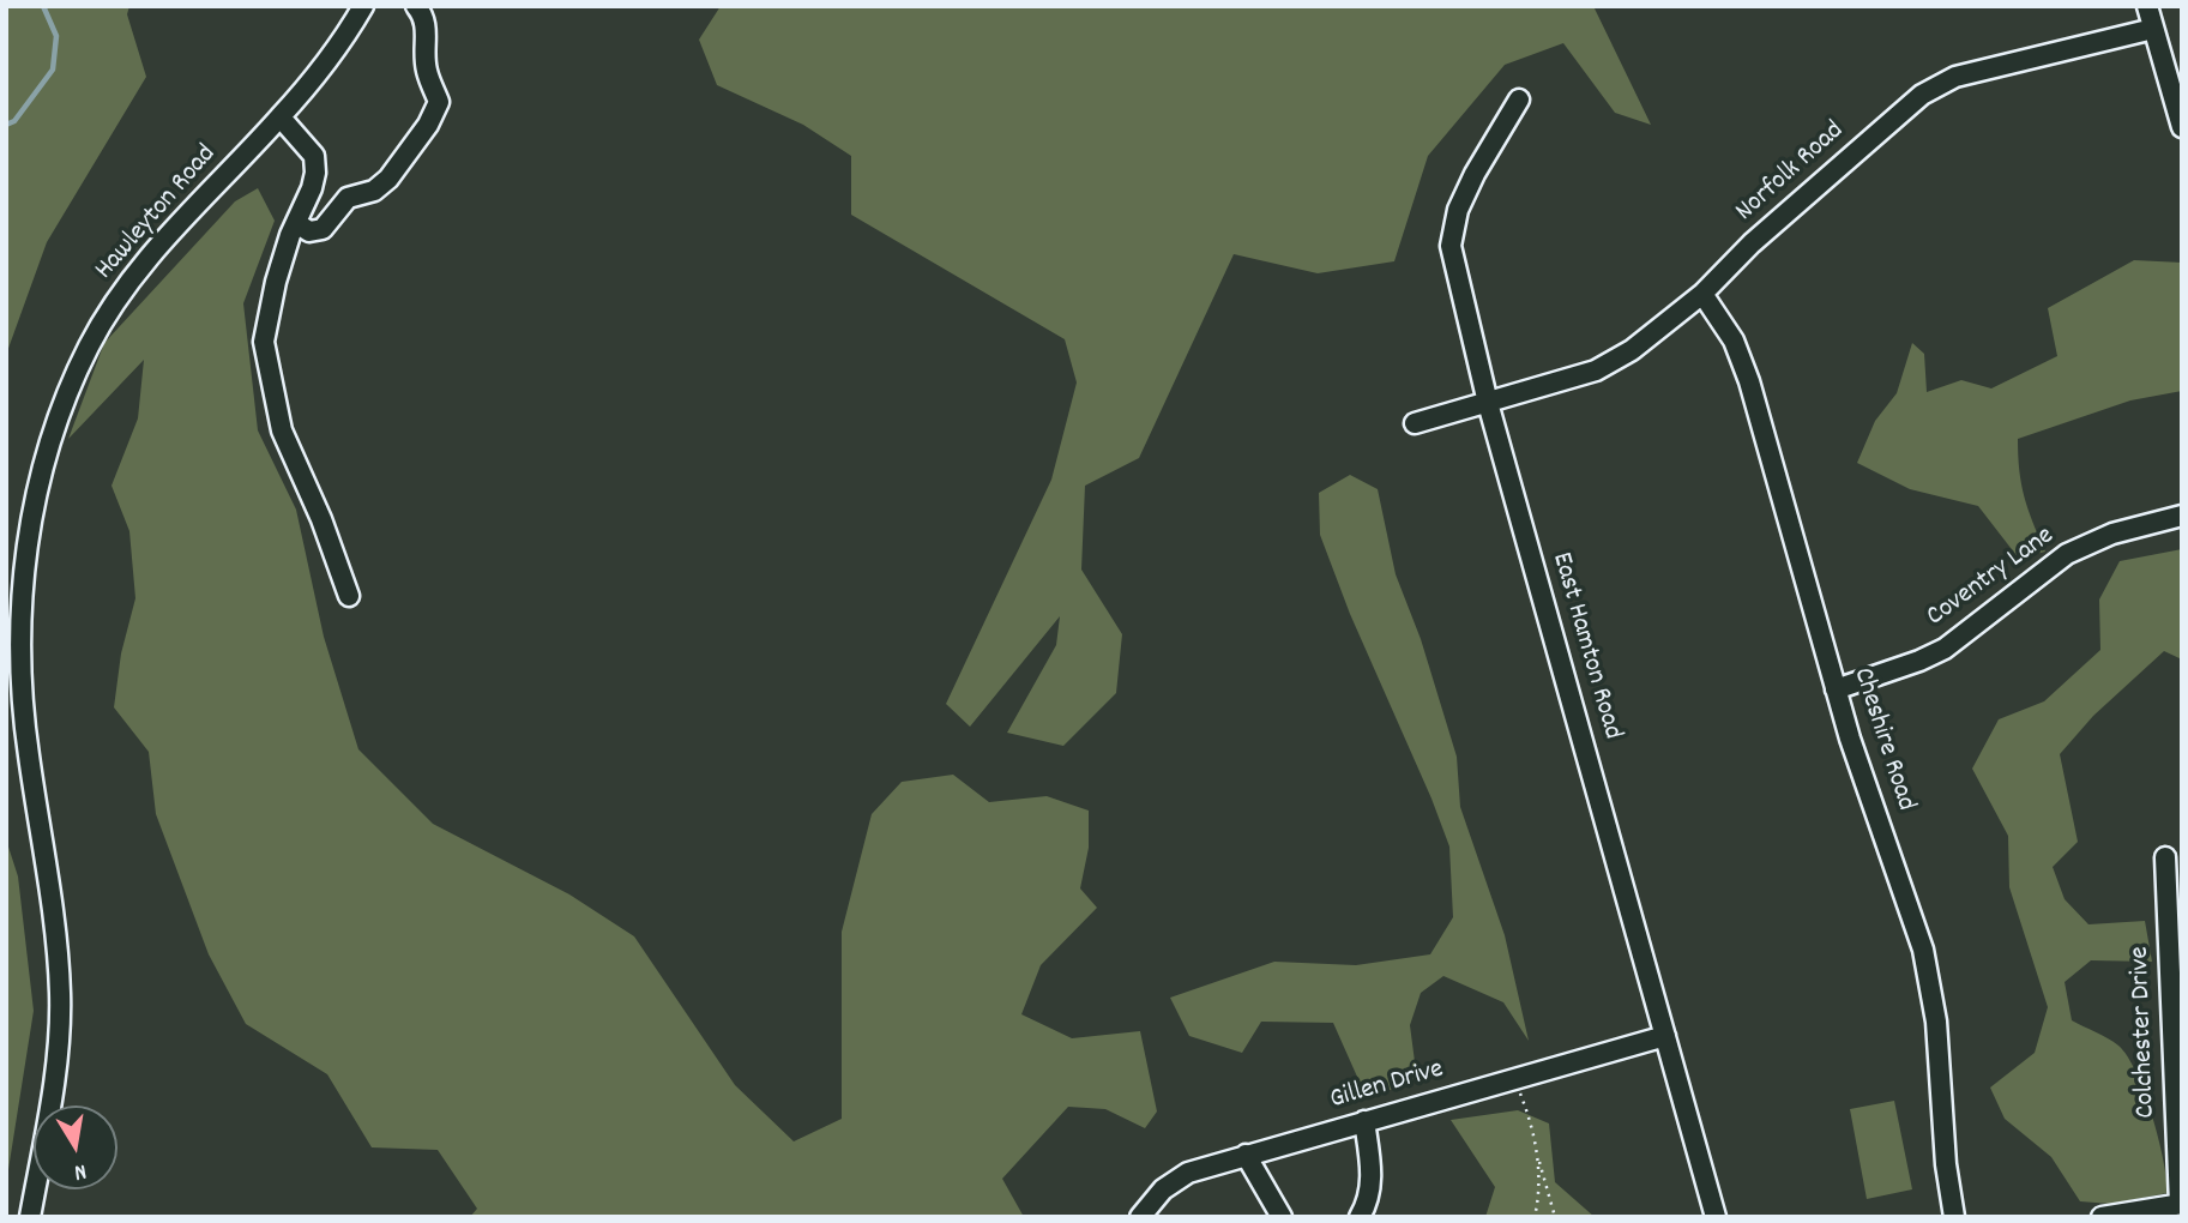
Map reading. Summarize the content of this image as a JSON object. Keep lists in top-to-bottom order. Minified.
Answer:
{"streets":{"street":["Norfolk Road","Hawleyton Road","Coventry Lane","East Hamton Road","Cheshire Road","Colchester Drive","Gillen Drive"]},"crossings":[["Norfolk Road","East Hamton Road"],["Norfolk Road","Cheshire Road"],["Coventry Lane","Cheshire Road"],["East Hamton Road","Gillen Drive"]],"north":"bottom"}
